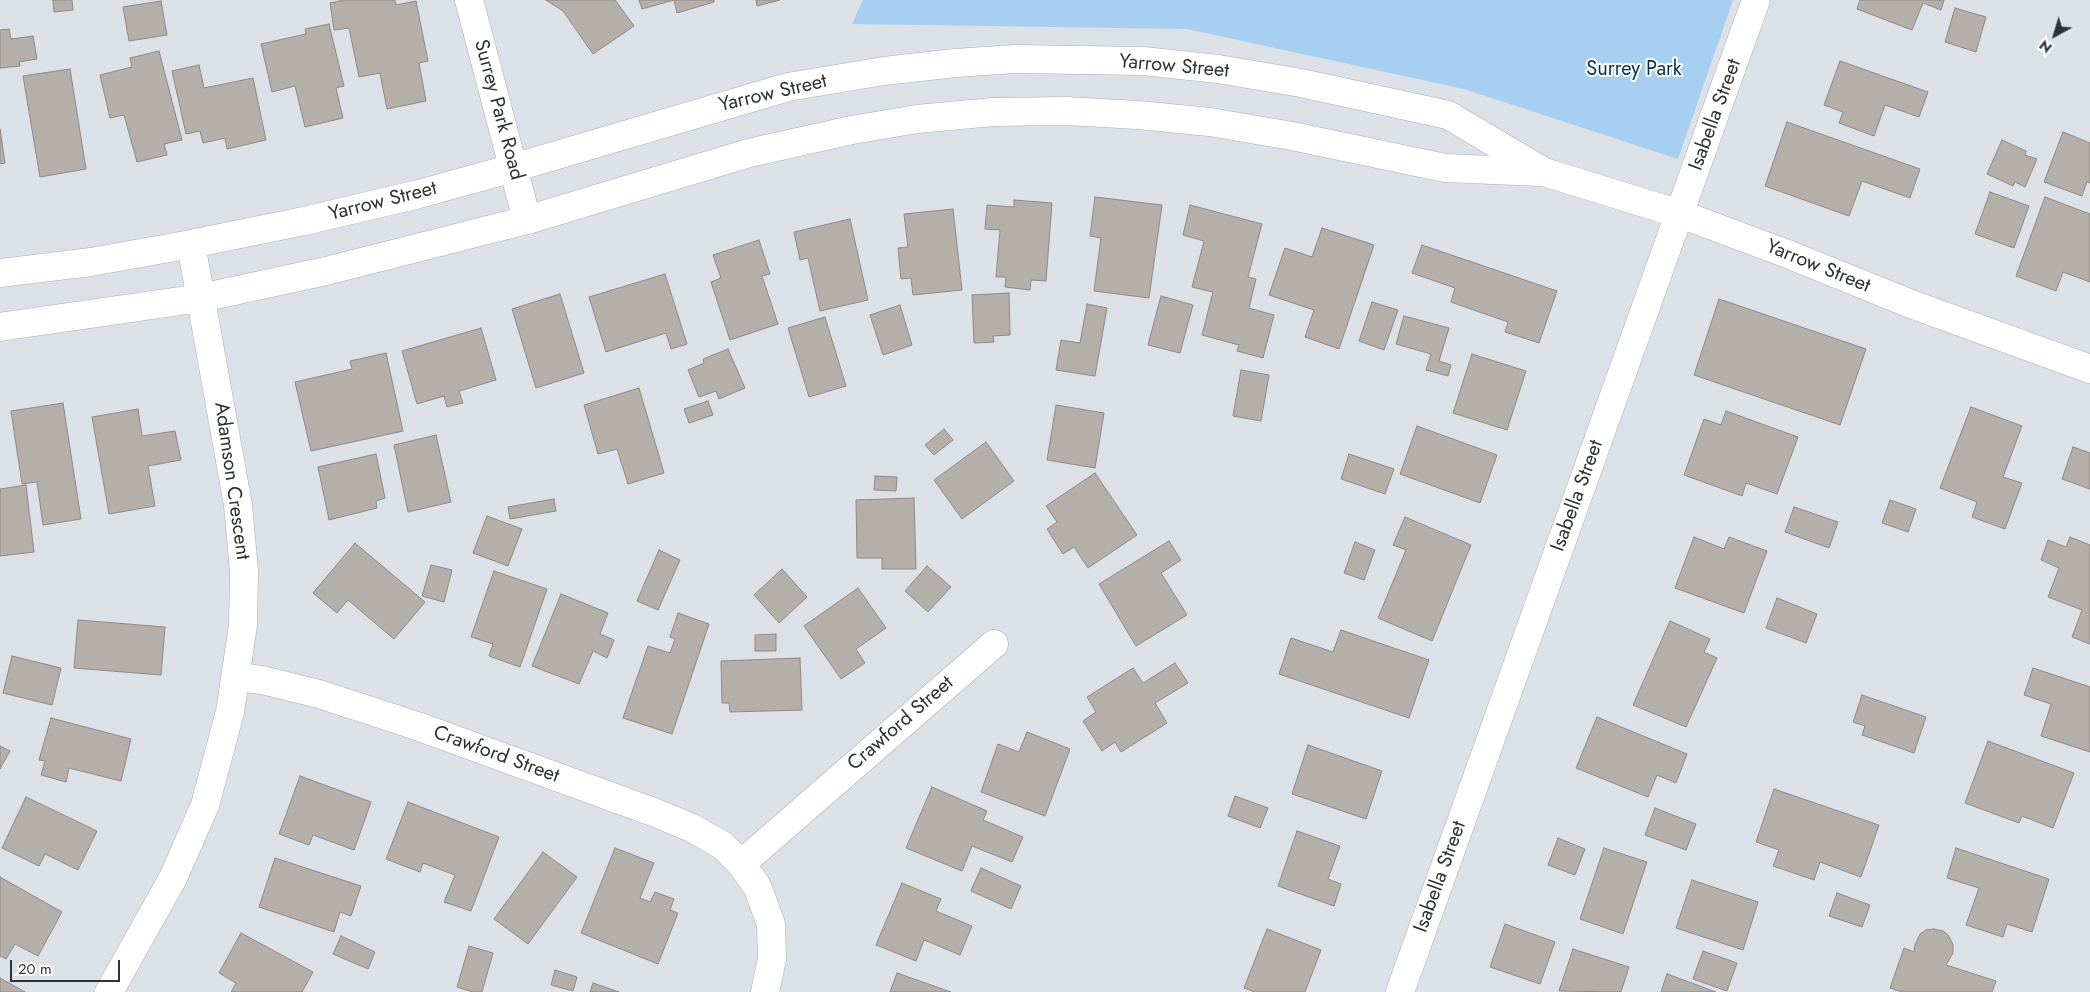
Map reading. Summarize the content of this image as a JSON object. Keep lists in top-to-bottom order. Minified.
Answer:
{"streets":{"street":["Yarrow Street","Surrey Park Road","Isabella Street","Adamson Crescent","Crawford Street"]},"crossings":[["Yarrow Street","Surrey Park Road"],["Yarrow Street","Isabella Street"],["Yarrow Street","Adamson Crescent"],["Adamson Crescent","Crawford Street"]],"parks":["Surrey Park"],"scale_bar":"20 m","north":"bottom left"}
